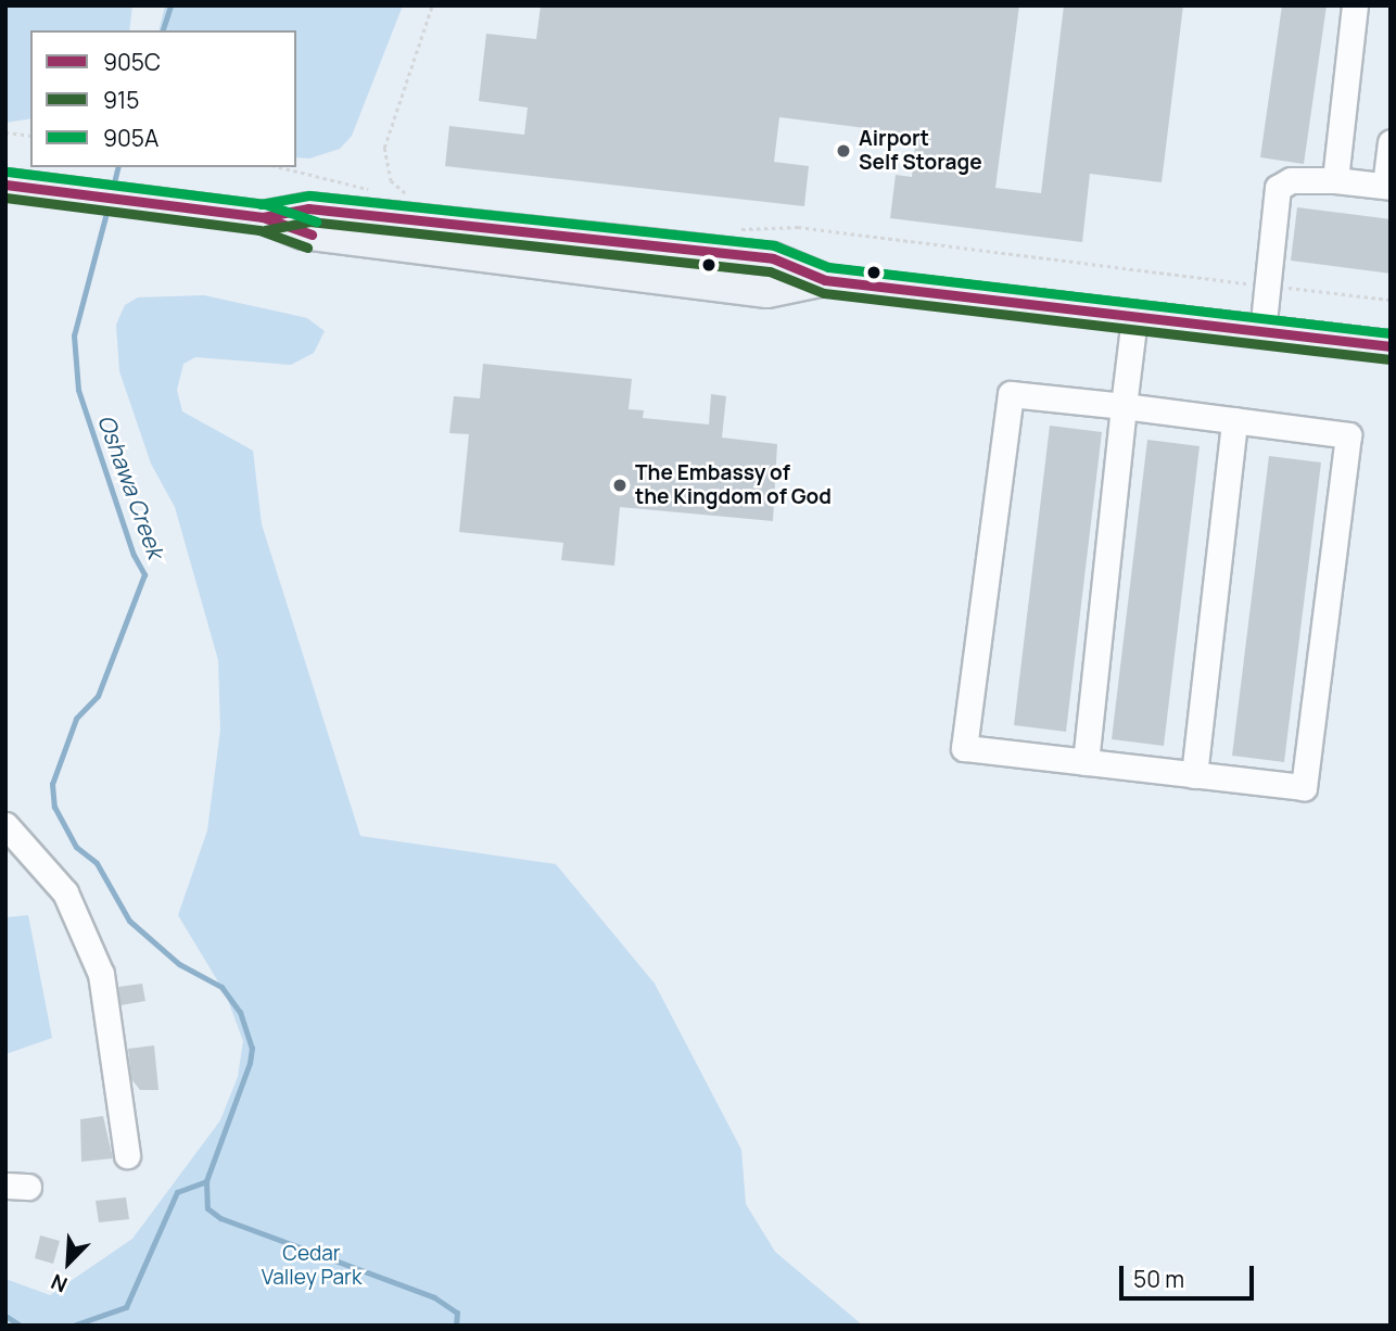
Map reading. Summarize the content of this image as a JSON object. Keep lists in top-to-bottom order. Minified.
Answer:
{"water":["Oshawa Creek"],"parks":["Cedar Valley Park"],"places":["Airport Self Storage","The Embassy of the Kingdom of God"],"lines":["transit line 905A","transit line 905C","transit line 915"],"legend":["905C","915","905A"],"scale_bar":"50 m","north":"bottom left"}
